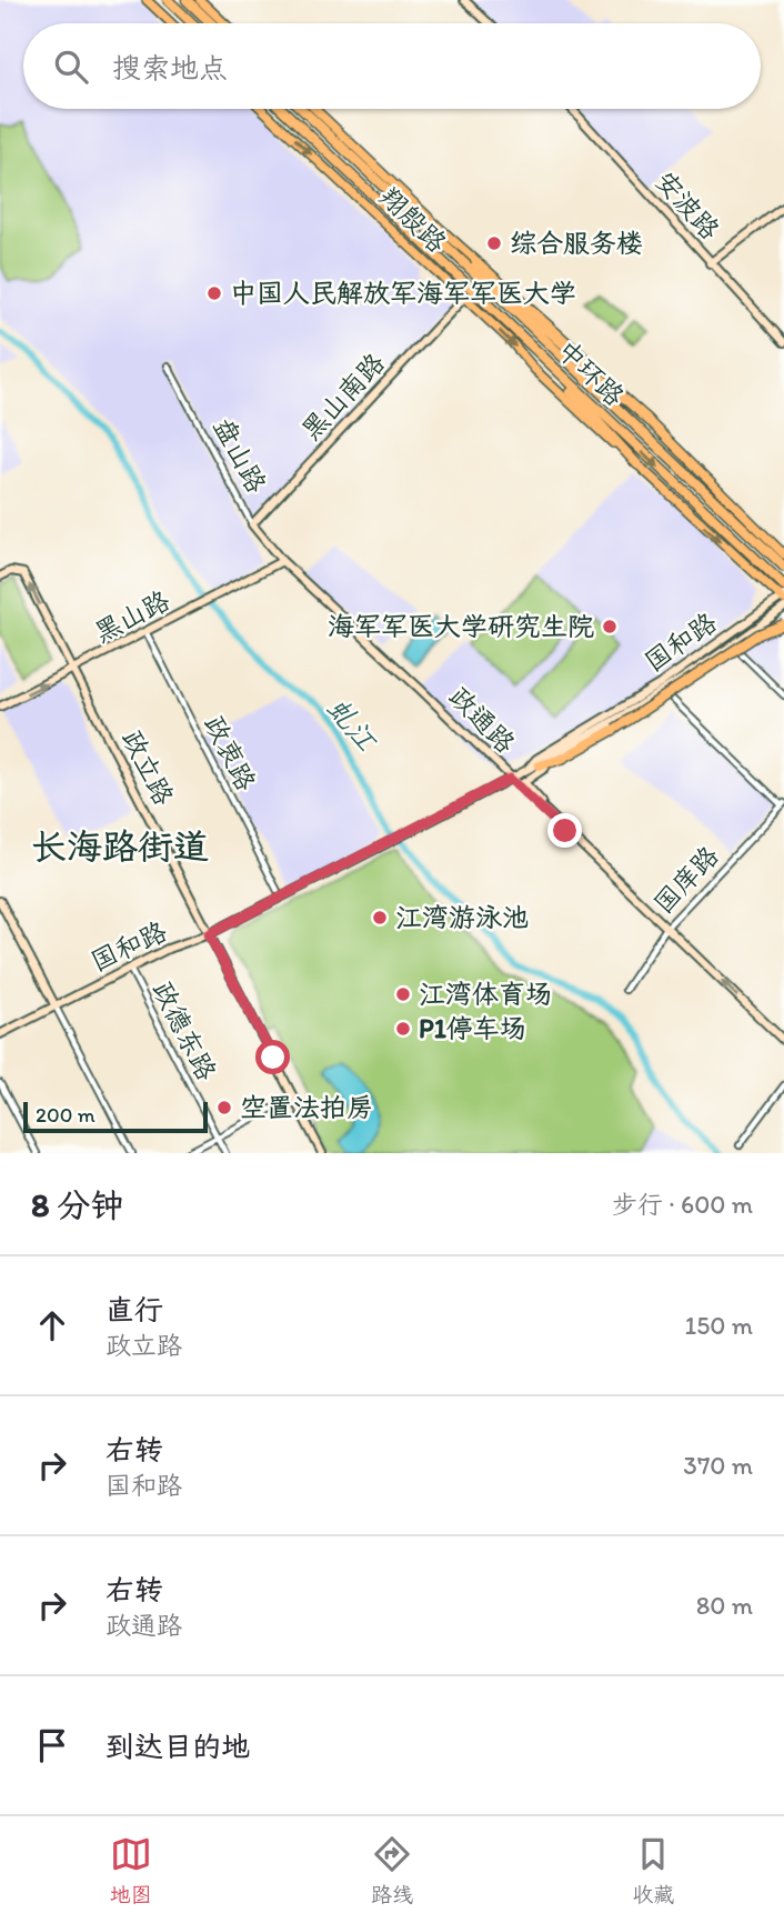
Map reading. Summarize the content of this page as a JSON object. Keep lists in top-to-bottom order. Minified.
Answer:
{"streets":{"highway":["中环路"],"main road":["翔殷路"],"street":["安波路","黑山南路","盘山路","黑山路","国和路","政通路","政衷路","政立路","国庠路","政德东路"]},"crossings":[["翔殷路","黑山南路"],["翔殷路","国和路"],["黑山南路","盘山路"],["盘山路","黑山路"],["盘山路","政通路"],["黑山路","政通路"],["黑山路","政衷路"],["黑山路","政立路"],["国和路","政通路"],["国和路","政立路"],["国和路","政德东路"],["政通路","国庠路"]],"districts":["长海路街道"],"water":["虬江"],"places":["综合服务楼","中国人民解放军海军军医大学","海军军医大学研究生院","江湾游泳池","江湾体育场","P1停车场","空置法拍房"],"scale_bar":"200 m","page":{"search":"搜索地点","scale":"200 m","heading":["8 分钟","步行 · 600 m"],"list":[["直行","政立路","150 m"],["右转","国和路","370 m"],["右转","政通路","80 m"],"到达目的地"],"nav":["地图","路线","收藏"]}}
